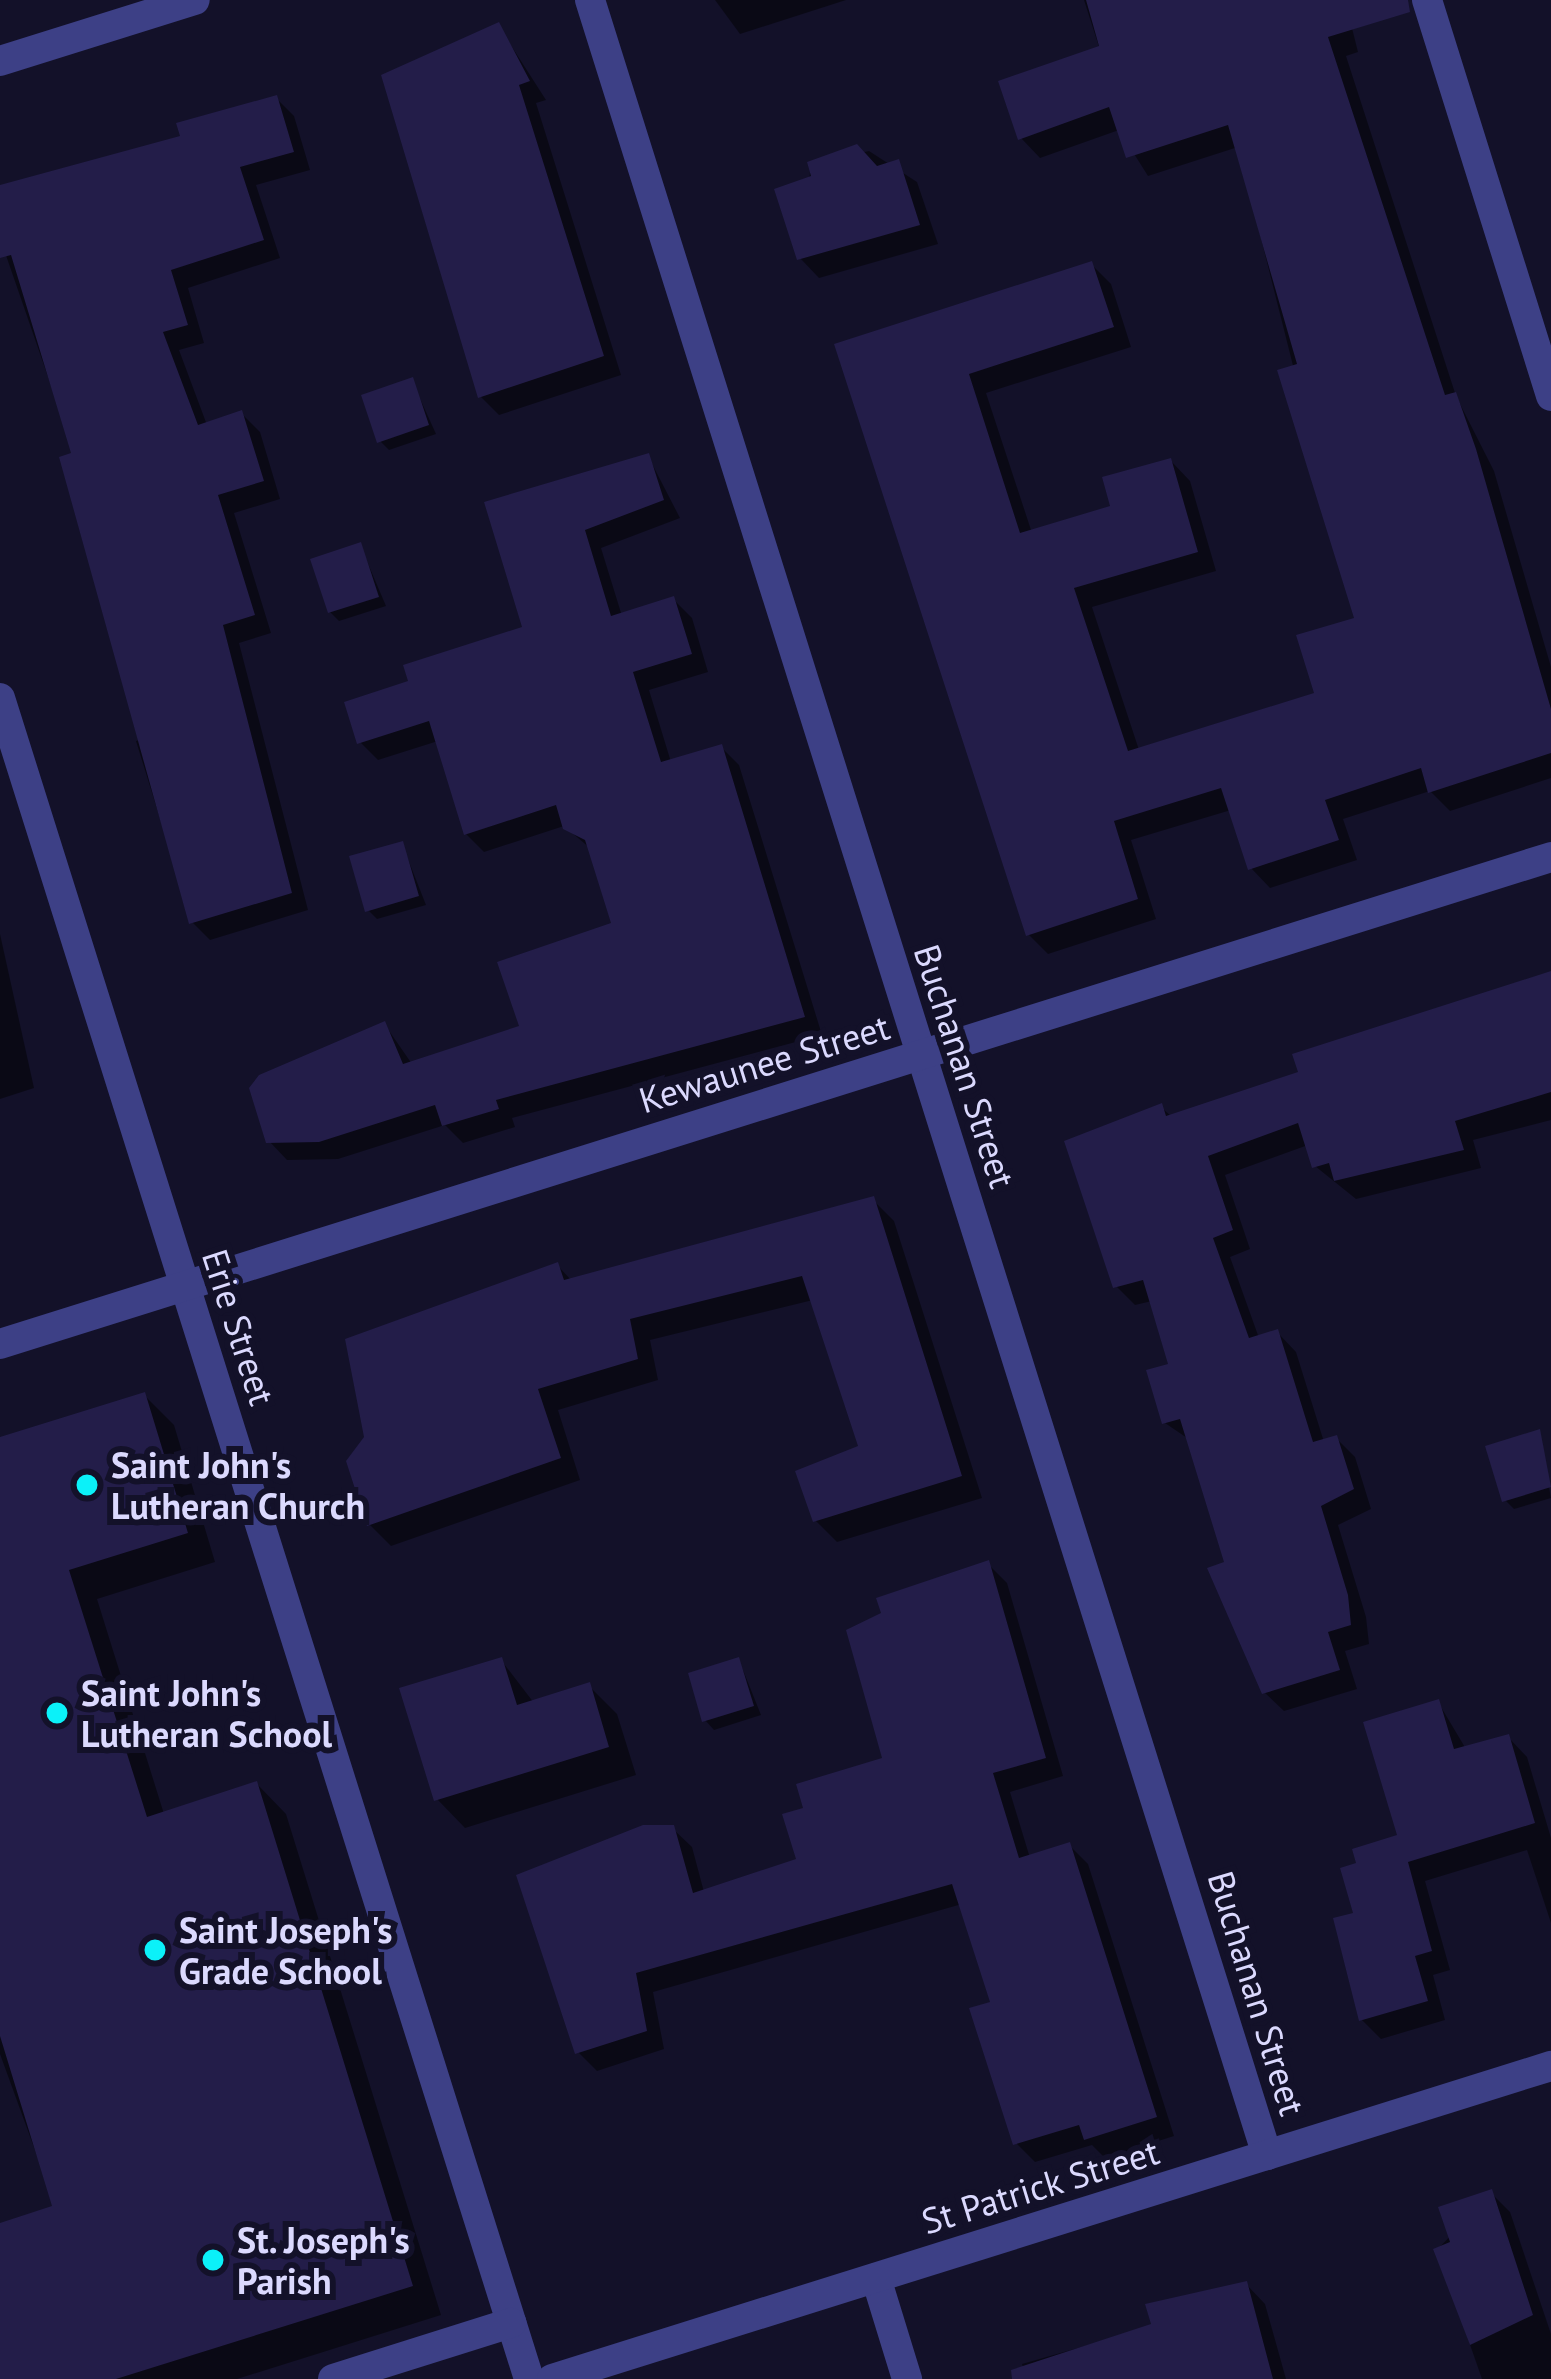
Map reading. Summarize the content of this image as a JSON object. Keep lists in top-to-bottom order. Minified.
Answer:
{"streets":{"street":["Kewaunee Street","Buchanan Street","Erie Street","St Patrick Street"]},"crossings":[["Kewaunee Street","Buchanan Street"],["Kewaunee Street","Erie Street"],["Buchanan Street","St Patrick Street"]],"places":["Saint John's Lutheran Church","Saint John's Lutheran School","Saint Joseph's Grade School","St. Joseph's Parish"]}
